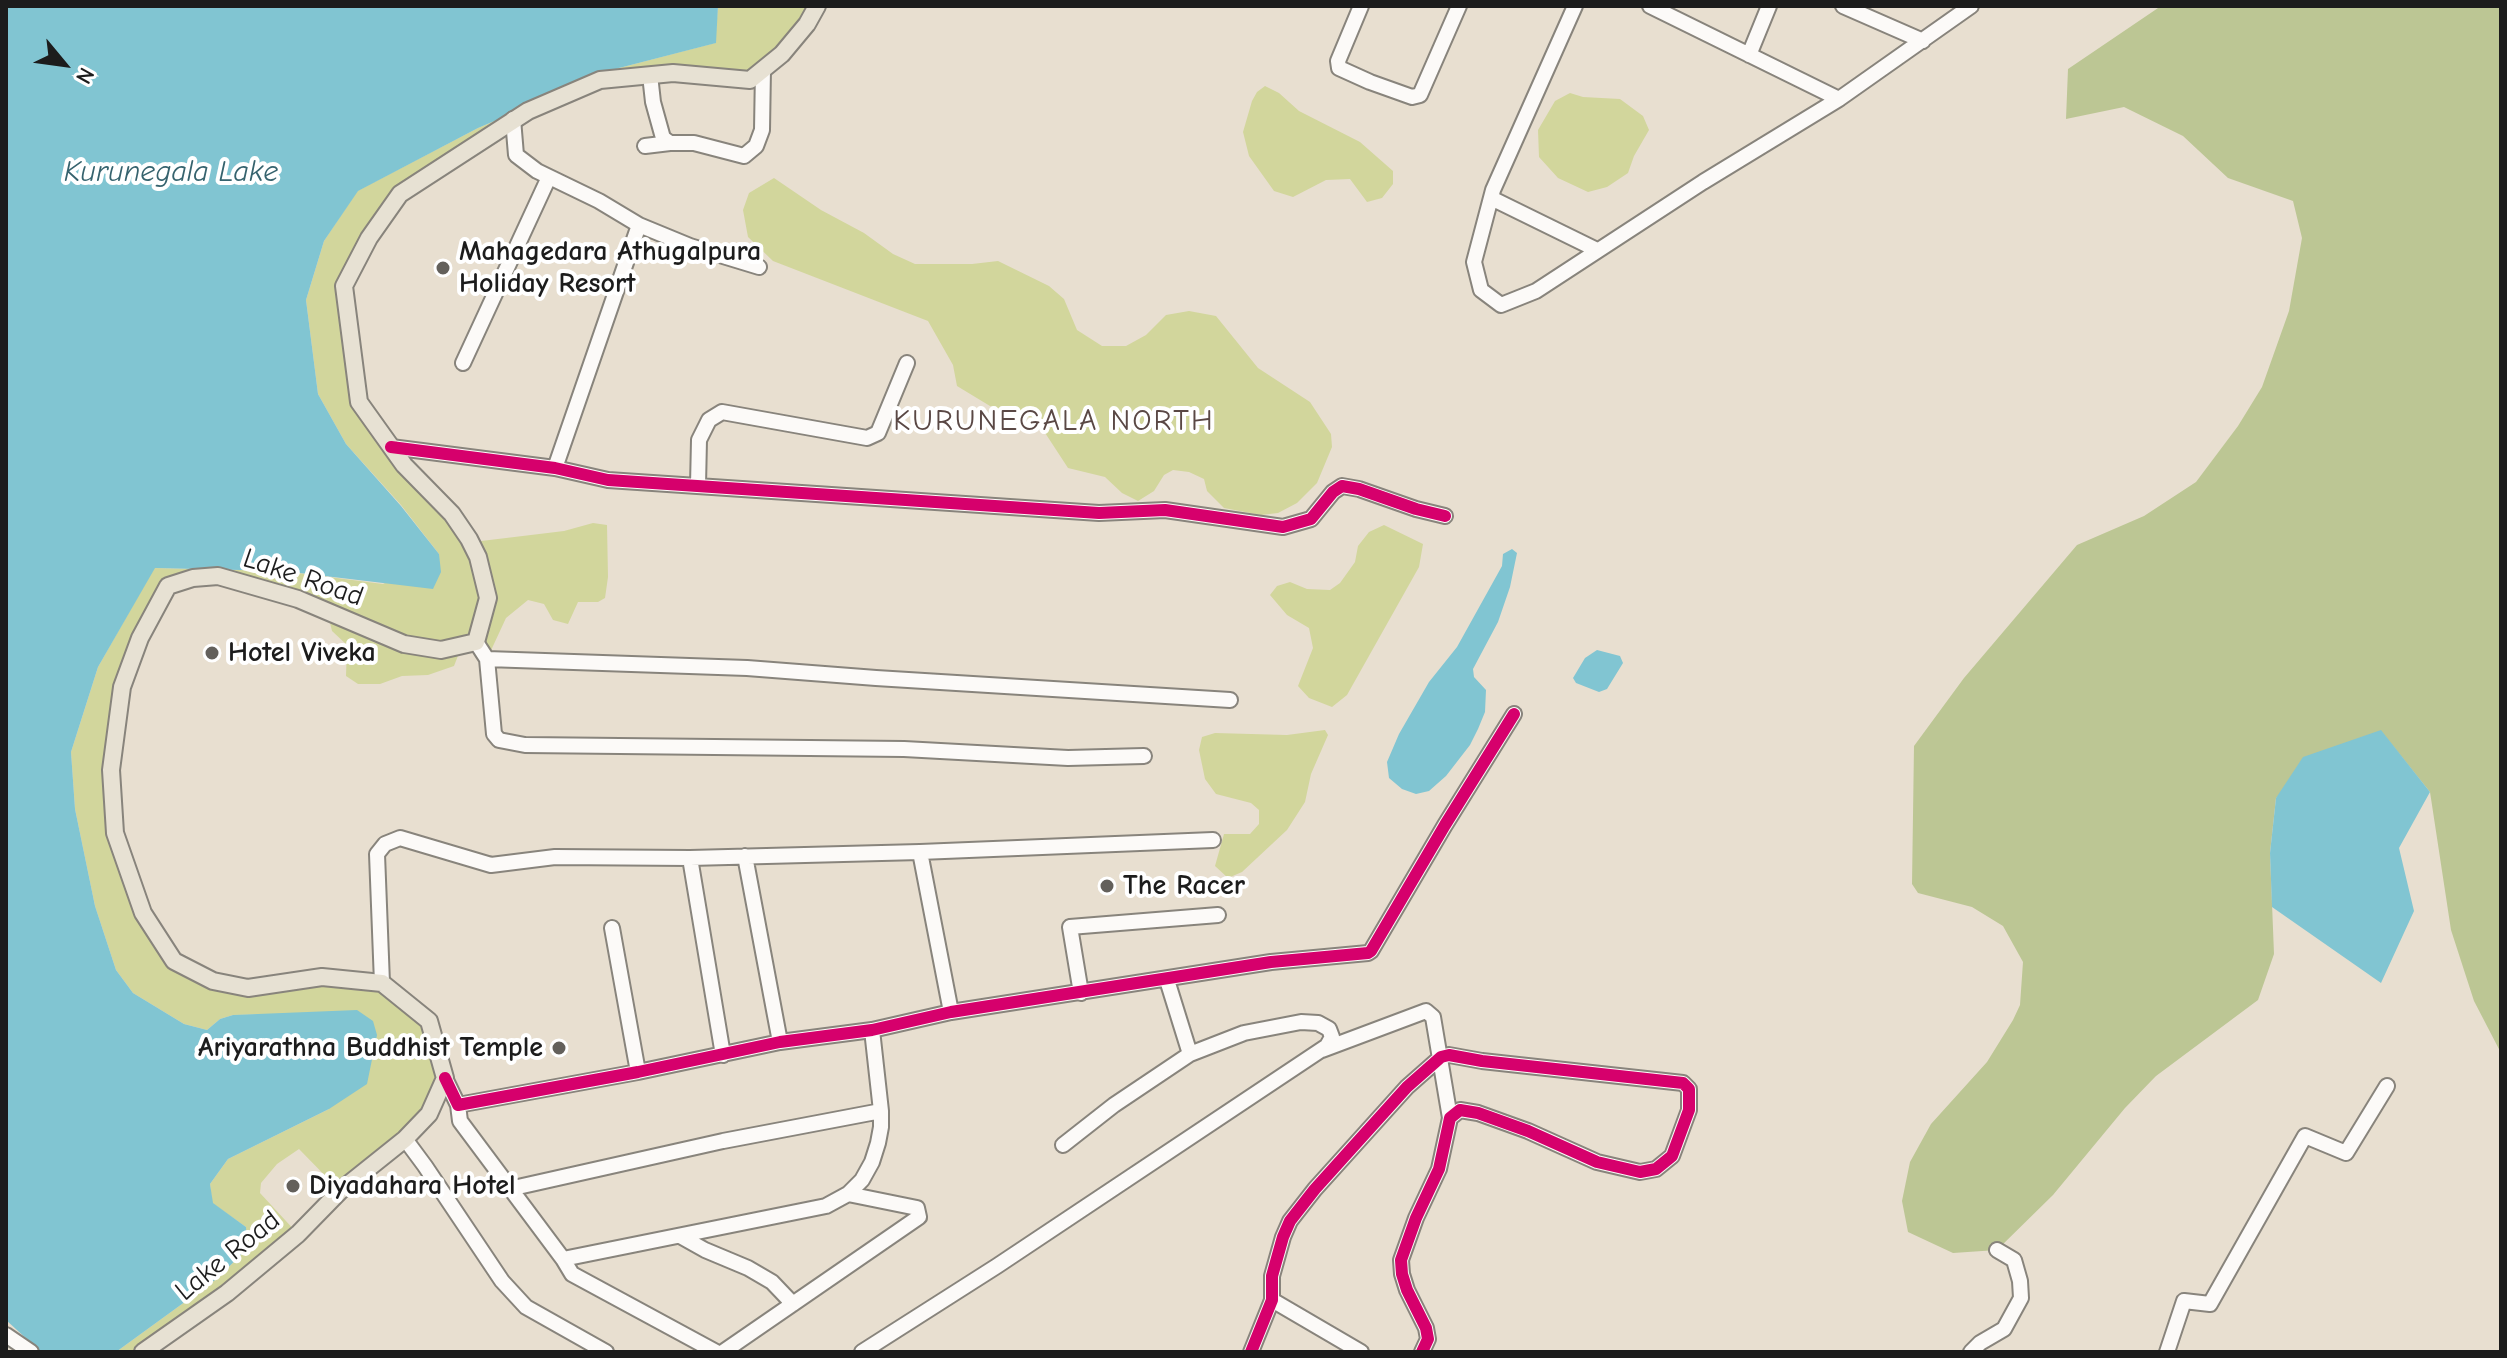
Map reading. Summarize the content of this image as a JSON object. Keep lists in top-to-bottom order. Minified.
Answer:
{"streets":{"main road":["Lake Road"]},"districts":["KURUNEGALA NORTH"],"water":["Kurunegala Lake"],"places":["Mahagedara Athugalpura Holiday Resort","Hotel Viveka","The Racer","Ariyarathna Buddhist Temple","Diyadahara Hotel"],"north":"bottom right"}
